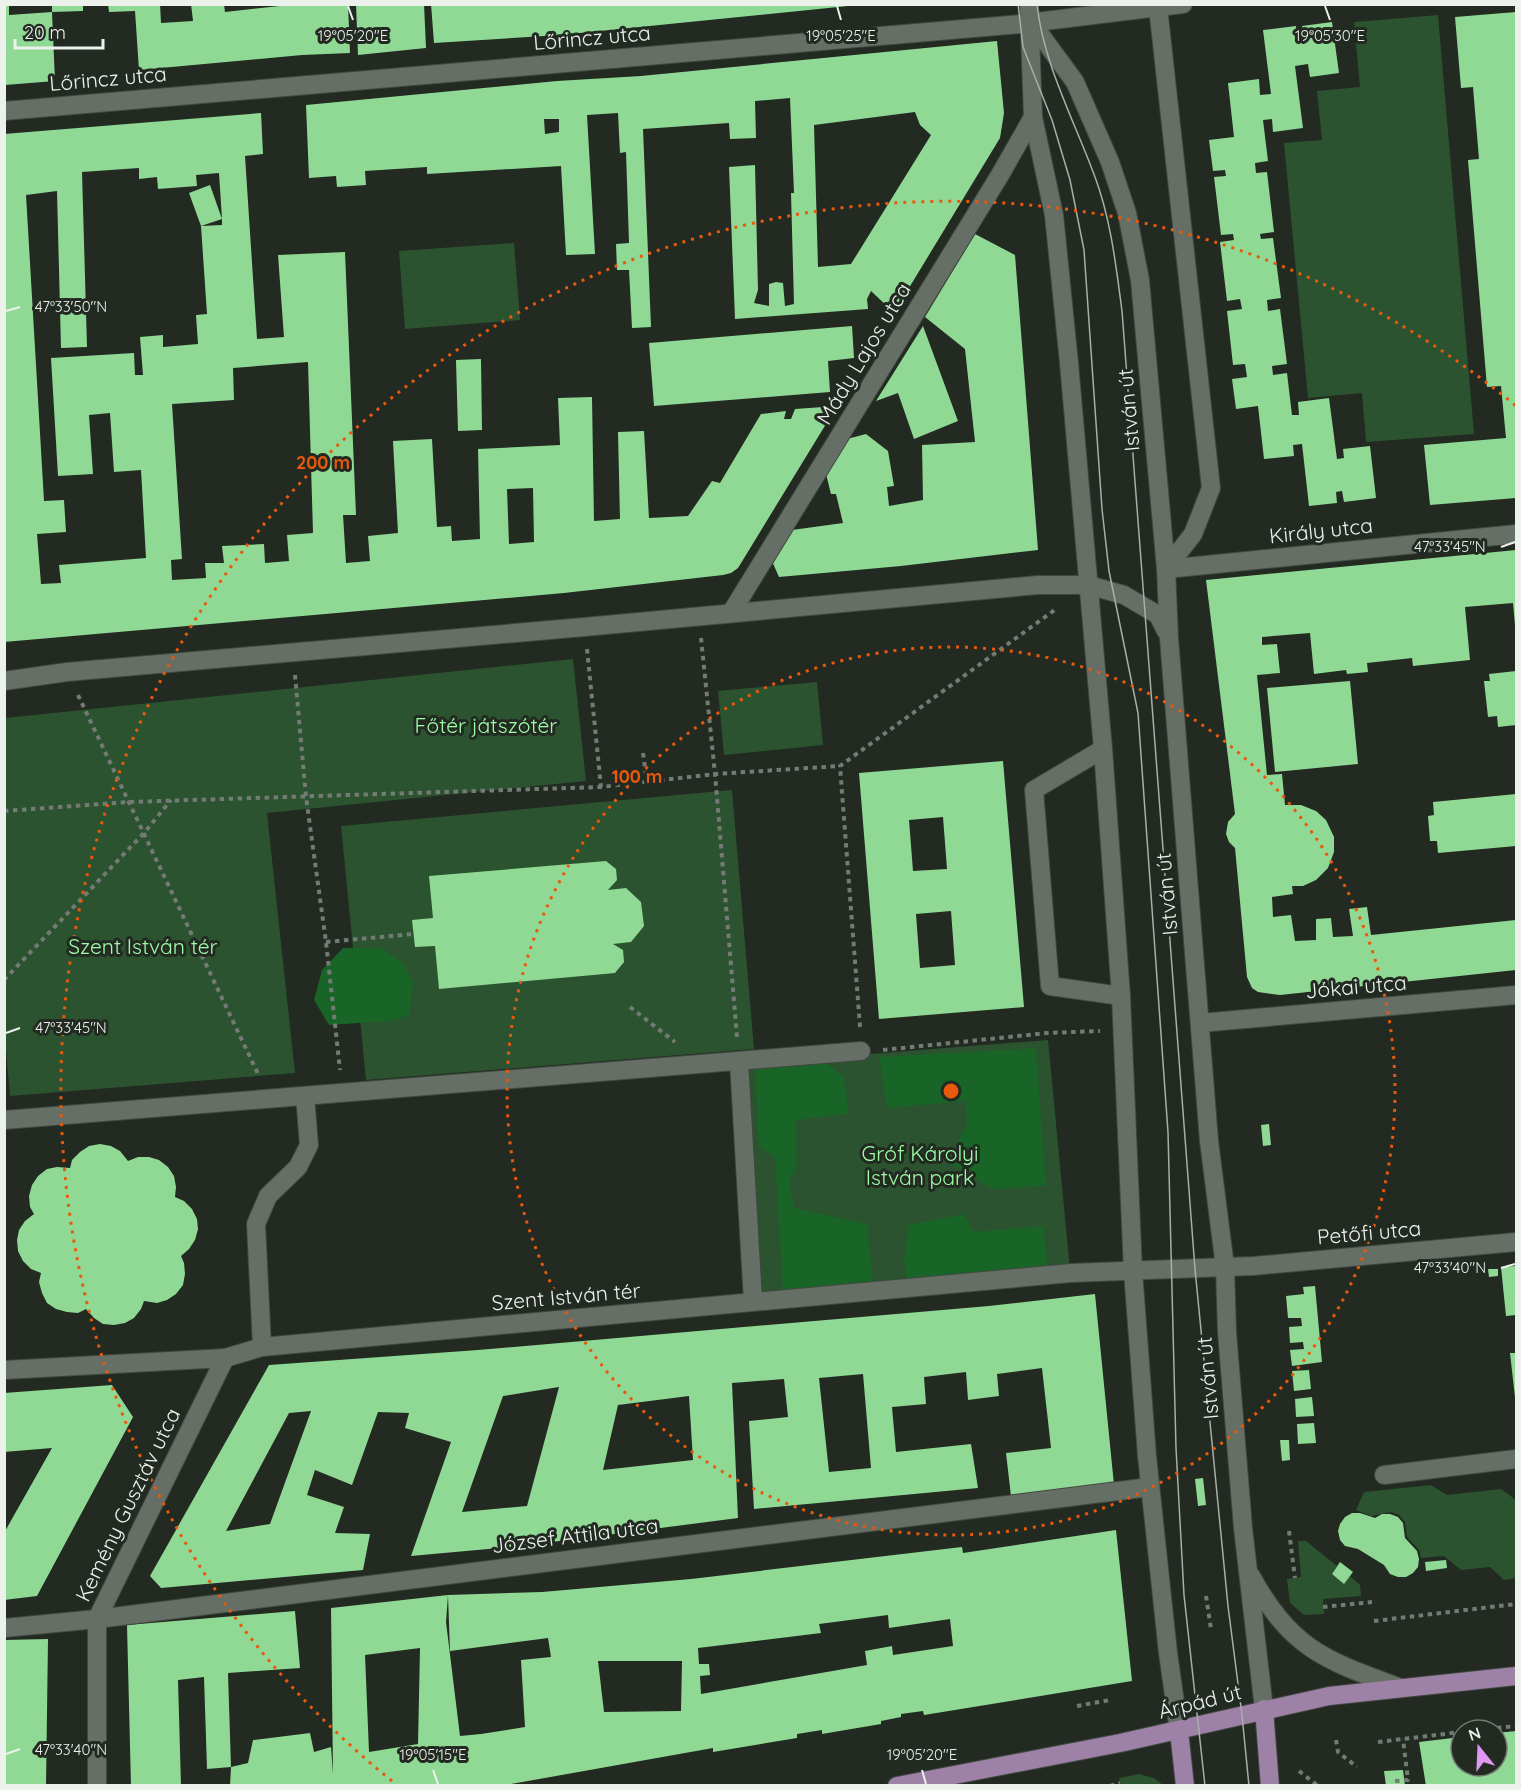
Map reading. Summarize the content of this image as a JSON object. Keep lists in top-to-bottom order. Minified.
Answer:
{"streets":{"main road":["István út","Árpád út"],"street":["Lőrincz utca","Mády Lajos utca","Király utca","Jókai utca","Petőfi utca","Szent István tér","Kemény Gusztáv utca","József Attila utca"]},"crossings":[["Lőrincz utca","István út"],["István út","Király utca"],["István út","Jókai utca"],["István út","Petőfi utca"],["István út","Árpád út"],["Petőfi utca","Szent István tér"],["Szent István tér","Kemény Gusztáv utca"],["Kemény Gusztáv utca","József Attila utca"]],"parks":["Főtér játszótér","Szent István tér","Gróf Károlyi István park"],"scale_bar":"20 m","north":"top","coordinates":["19°05'20\"E","19°05'25\"E","19°05'30\"E","47°33'50\"N","47°33'45\"N","47°33'40\"N","19°05'15\"E"],"rings":["200 m","100 m"]}
